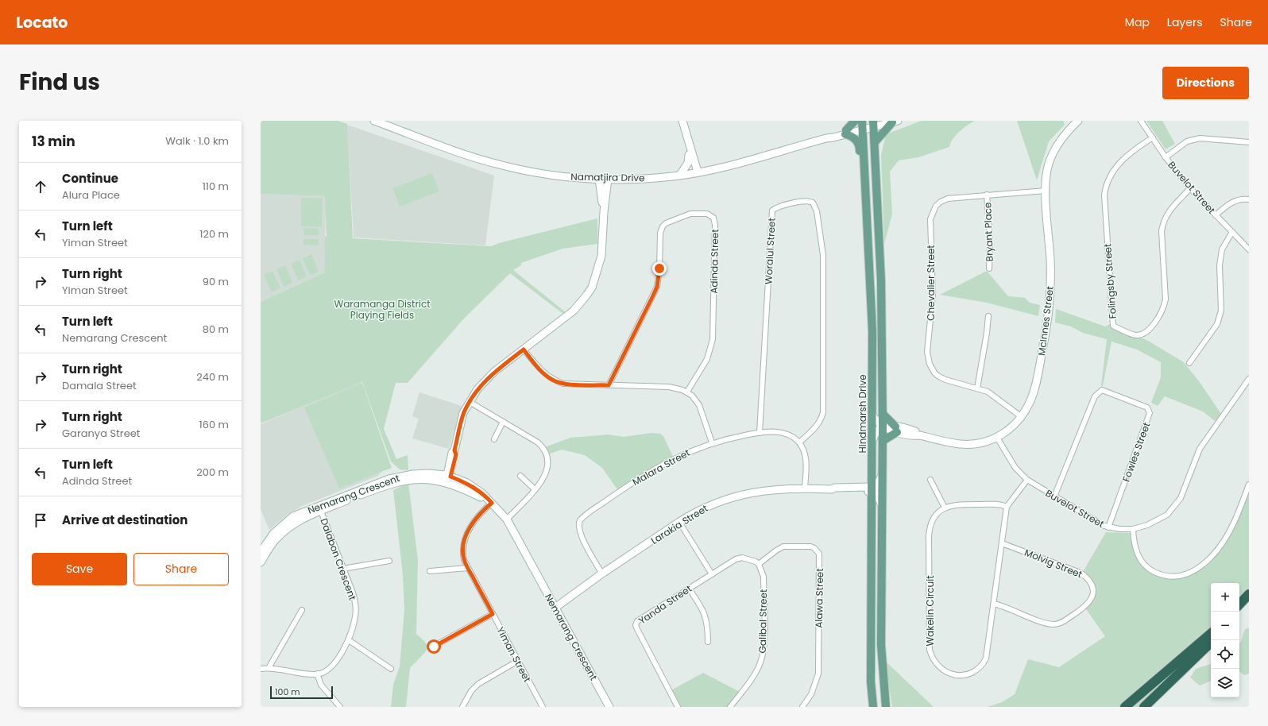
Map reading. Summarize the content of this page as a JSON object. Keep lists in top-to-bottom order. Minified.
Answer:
{"streets":{"main road":["Hindmarsh Drive"],"street":["Namatjira Drive","Buvelot Street","Bryant Place","Woralul Street","Adinda Street","Folingsby Street","Chevalier Street","McInnes Street","Fowles Street","Malara Street","Nemarang Crescent","Larakia Street","Dalabon Crescent","Molvig Street","Alawa Street","Yanda Street","Wakelin Circuit","Galibal Street","Yiman Street"]},"crossings":[["Namatjira Drive","Hindmarsh Drive"],["Buvelot Street","Folingsby Street"],["Buvelot Street","McInnes Street"],["Buvelot Street","Fowles Street"],["Buvelot Street","Wakelin Circuit"],["Bryant Place","Chevalier Street"],["Woralul Street","Malara Street"],["Chevalier Street","McInnes Street"],["McInnes Street","Hindmarsh Drive"],["Hindmarsh Drive","Larakia Street"],["Malara Street","Larakia Street"],["Nemarang Crescent","Larakia Street"],["Nemarang Crescent","Dalabon Crescent"],["Nemarang Crescent","Yiman Street"],["Molvig Street","Wakelin Circuit"],["Alawa Street","Yanda Street"],["Alawa Street","Galibal Street"],["Yanda Street","Galibal Street"]],"parks":["Waramanga District Playing Fields"],"scale_bar":"100 m","page":{"header":"Locato","nav":["Map","Layers","Share"],"title":"Find us","buttons":["Directions",["Save","Share"]],"heading":["13 min","Walk · 1.0 km"],"list":[["Continue","Alura Place","110 m"],["Turn left","Yiman Street","120 m"],["Turn right","Yiman Street","90 m"],["Turn left","Nemarang Crescent","80 m"],["Turn right","Damala Street","240 m"],["Turn right","Garanya Street","160 m"],["Turn left","Adinda Street","200 m"],"Arrive at destination"],"map_buttons":["+","−"],"scale":"100 m"}}
